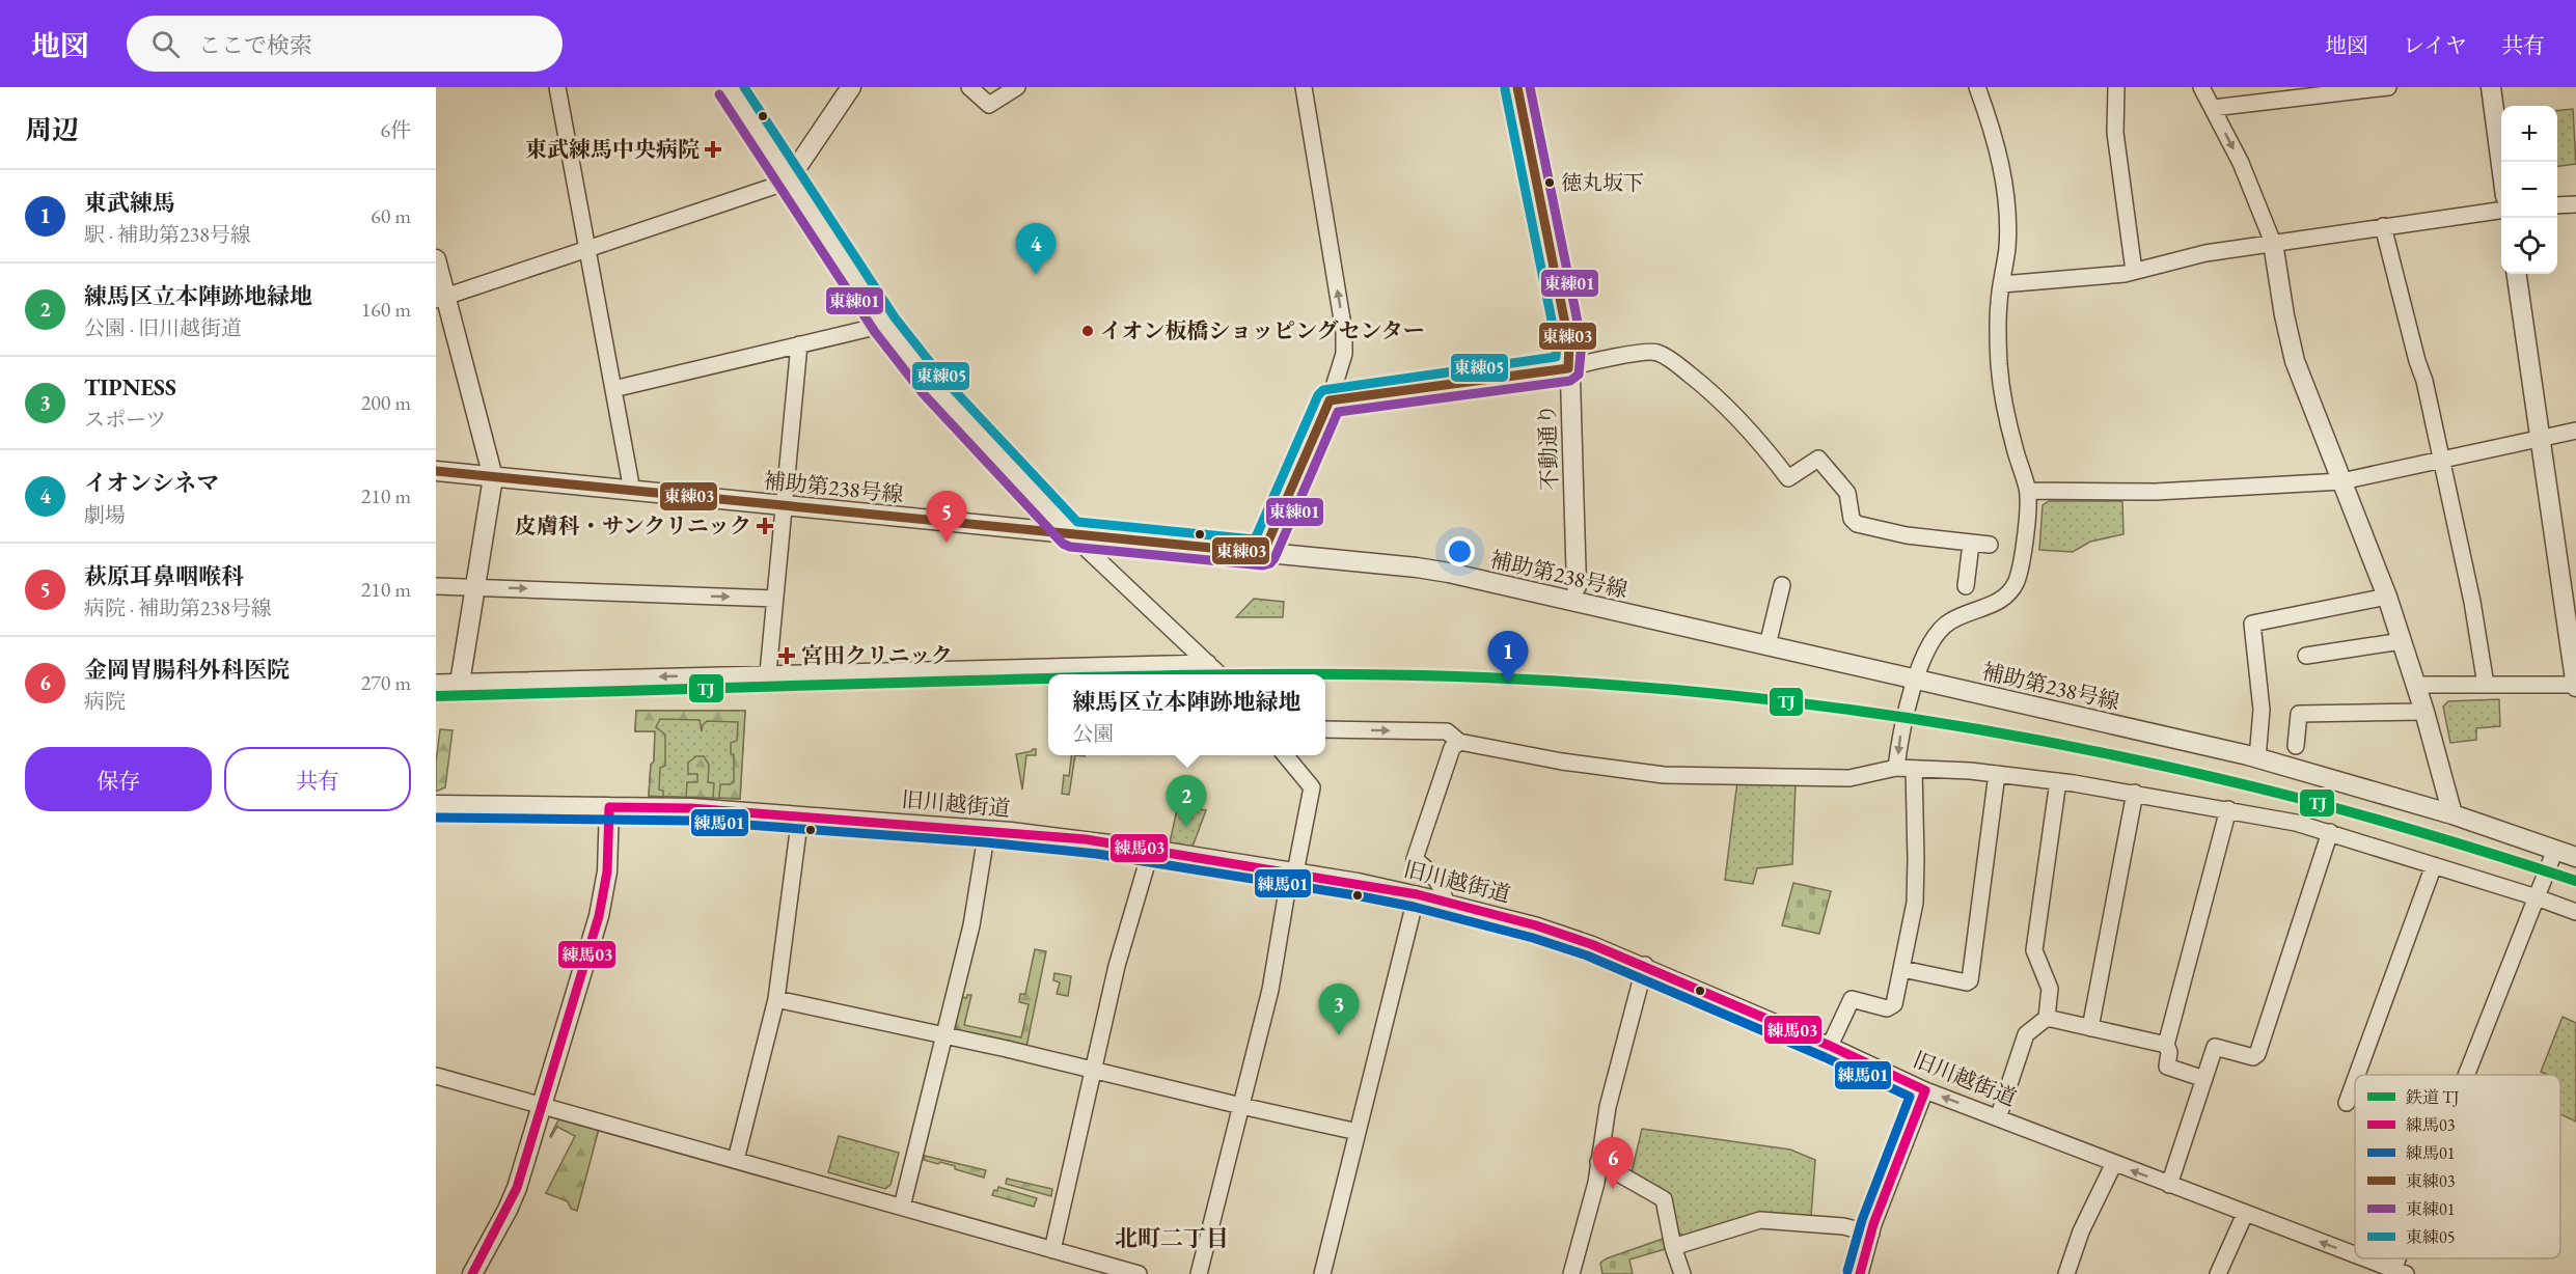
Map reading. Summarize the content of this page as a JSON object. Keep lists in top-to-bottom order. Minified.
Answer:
{"streets":{"street":["不動通り","補助第238号線","旧川越街道"]},"districts":["北町二丁目"],"places":{"health":["東武練馬中央病院","皮膚科・サンクリニック","宮田クリニック"],"other":["徳丸坂下","イオン板橋ショッピングセンター"]},"lines":["transit line 東練03","transit line 東練01","transit line 東練05","rail line TJ","transit line 練馬03","transit line 練馬01"],"legend":["鉄道 TJ","練馬03","練馬01","東練03","東練01","東練05"],"page":{"header":"地図","search":"ここで検索","nav":["地図","レイヤ","共有"],"heading":["周辺","6件"],"map_buttons":["+","−"],"list":[{"mark":"1","name":"東武練馬","note":"駅 · 補助第238号線","value":"60 m"},{"mark":"2","name":"練馬区立本陣跡地緑地","note":"公園 · 旧川越街道","value":"160 m"},{"mark":"3","name":"TIPNESS","note":"スポーツ","value":"200 m"},{"mark":"4","name":"イオンシネマ","note":"劇場","value":"210 m"},{"mark":"5","name":"萩原耳鼻咽喉科","note":"病院 · 補助第238号線","value":"210 m"},{"mark":"6","name":"金岡胃腸科外科医院","note":"病院","value":"270 m"}],"pins":["4","5","1","2","3","6"],"popup":["練馬区立本陣跡地緑地","公園"],"buttons":["保存","共有"]}}
